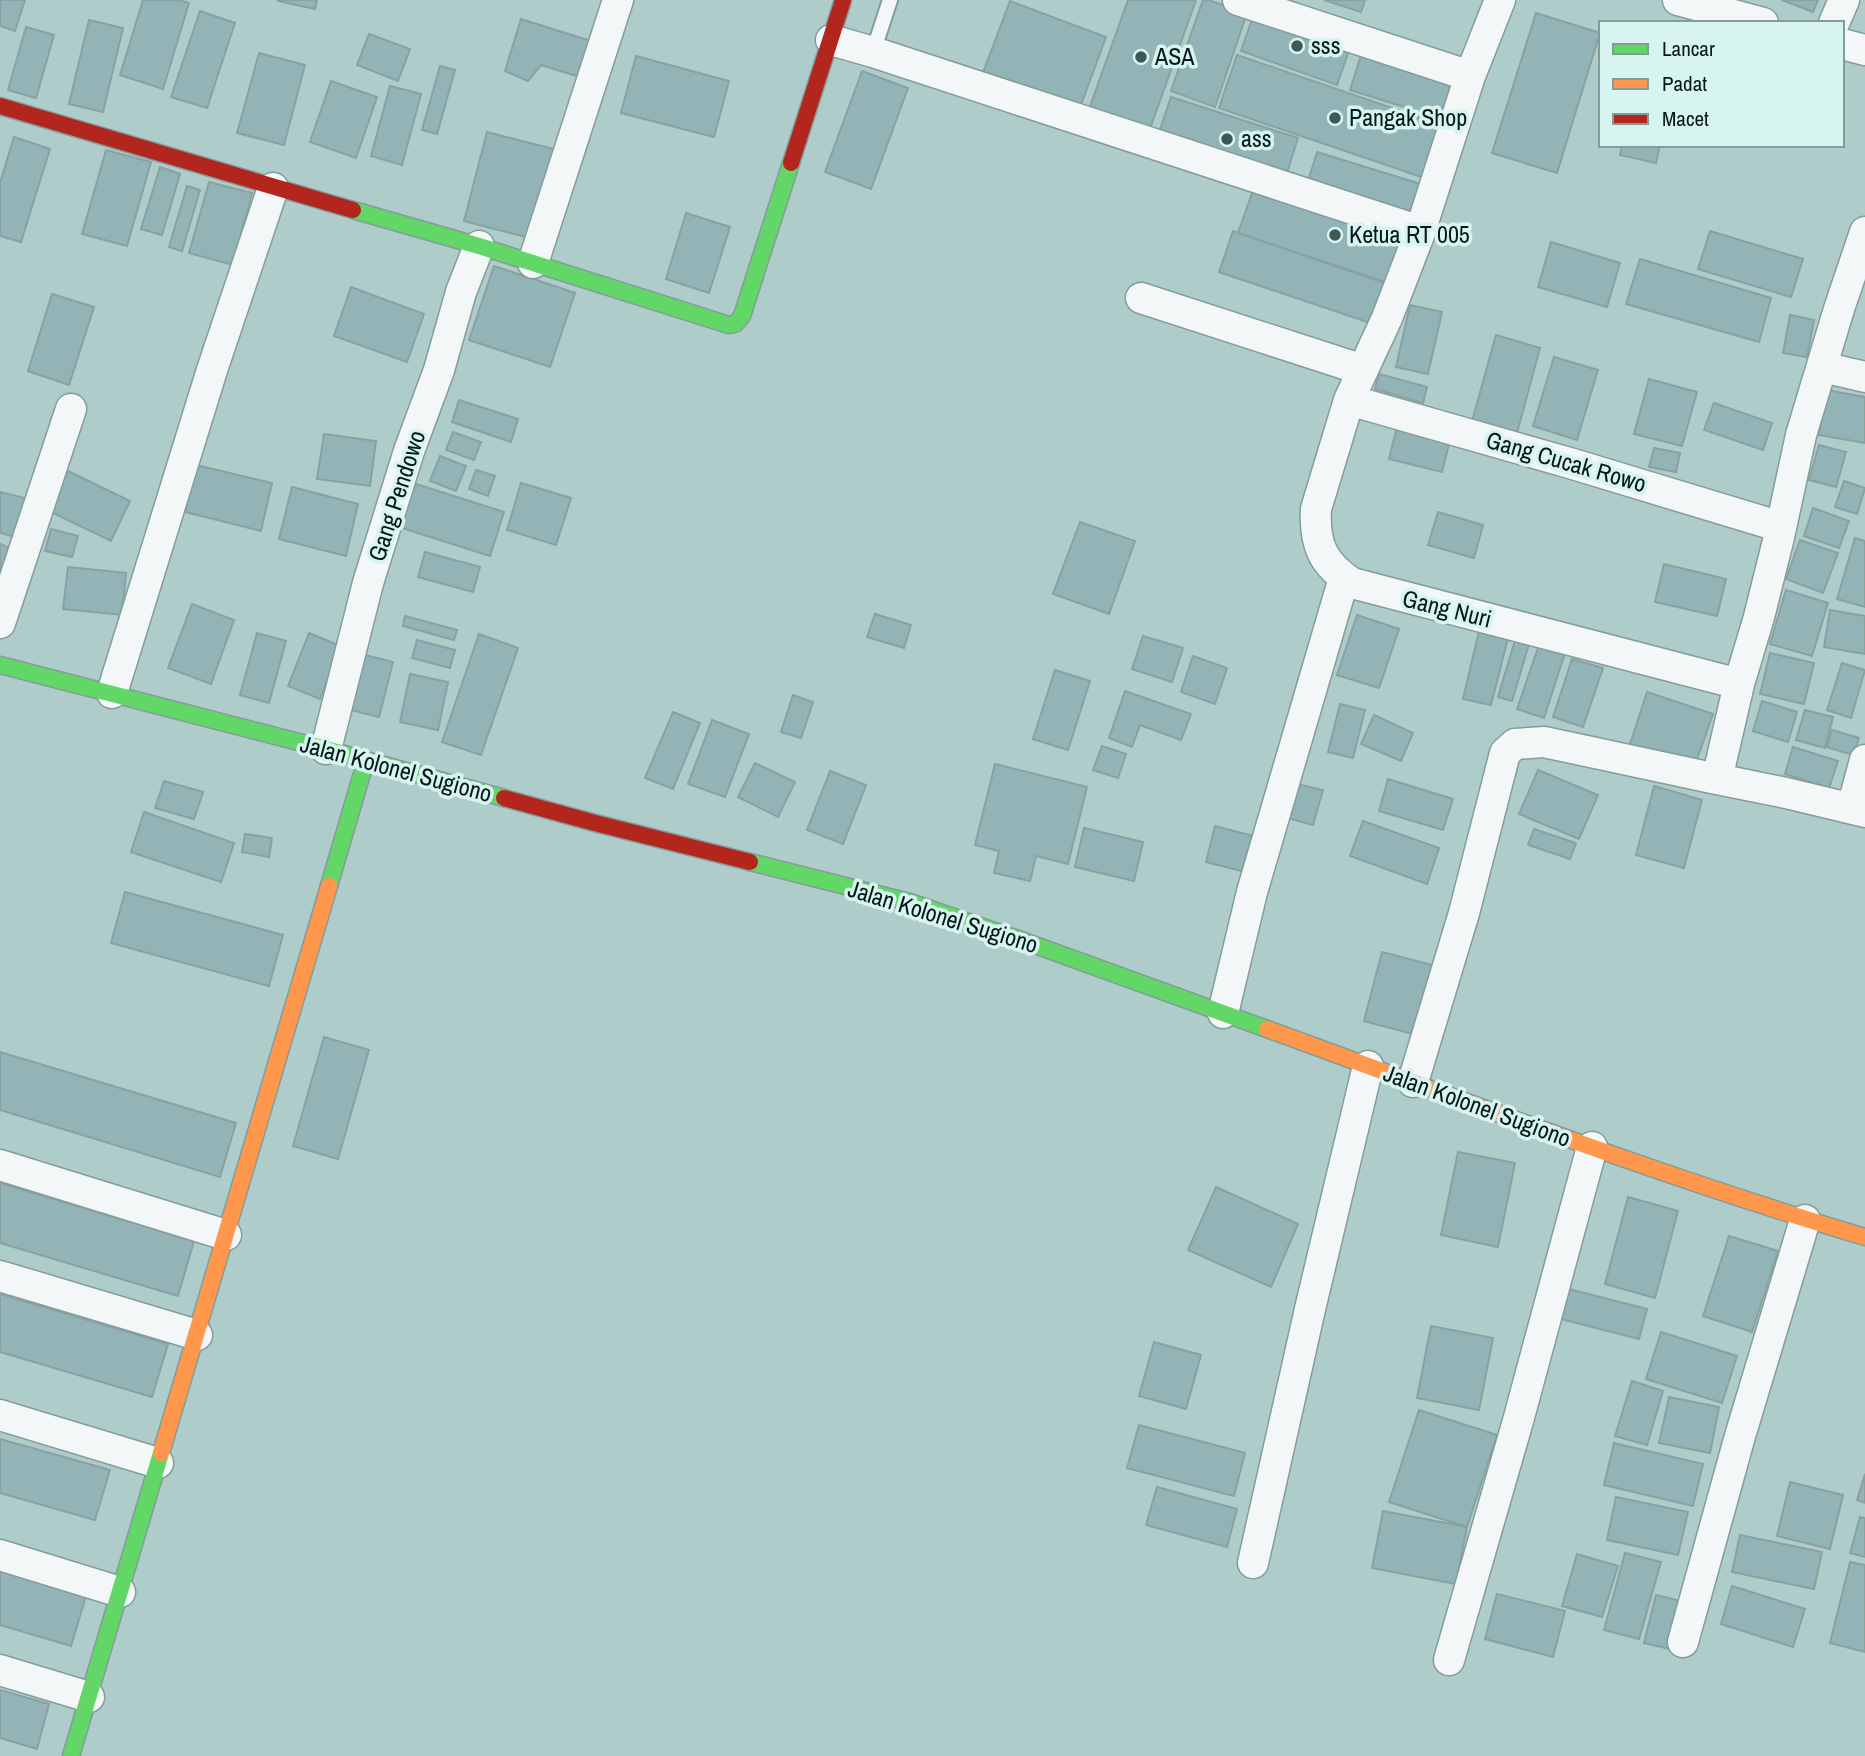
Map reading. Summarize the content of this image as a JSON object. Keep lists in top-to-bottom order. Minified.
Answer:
{"streets":{"street":["Gang Cucak Rowo","Gang Pendowo","Gang Nuri","Jalan Kolonel Sugiono"]},"crossings":[["Gang Pendowo","Jalan Kolonel Sugiono"]],"places":["sss","ASA","Pangak Shop","ass","Ketua RT 005"],"legend":["Lancar","Padat","Macet"]}
